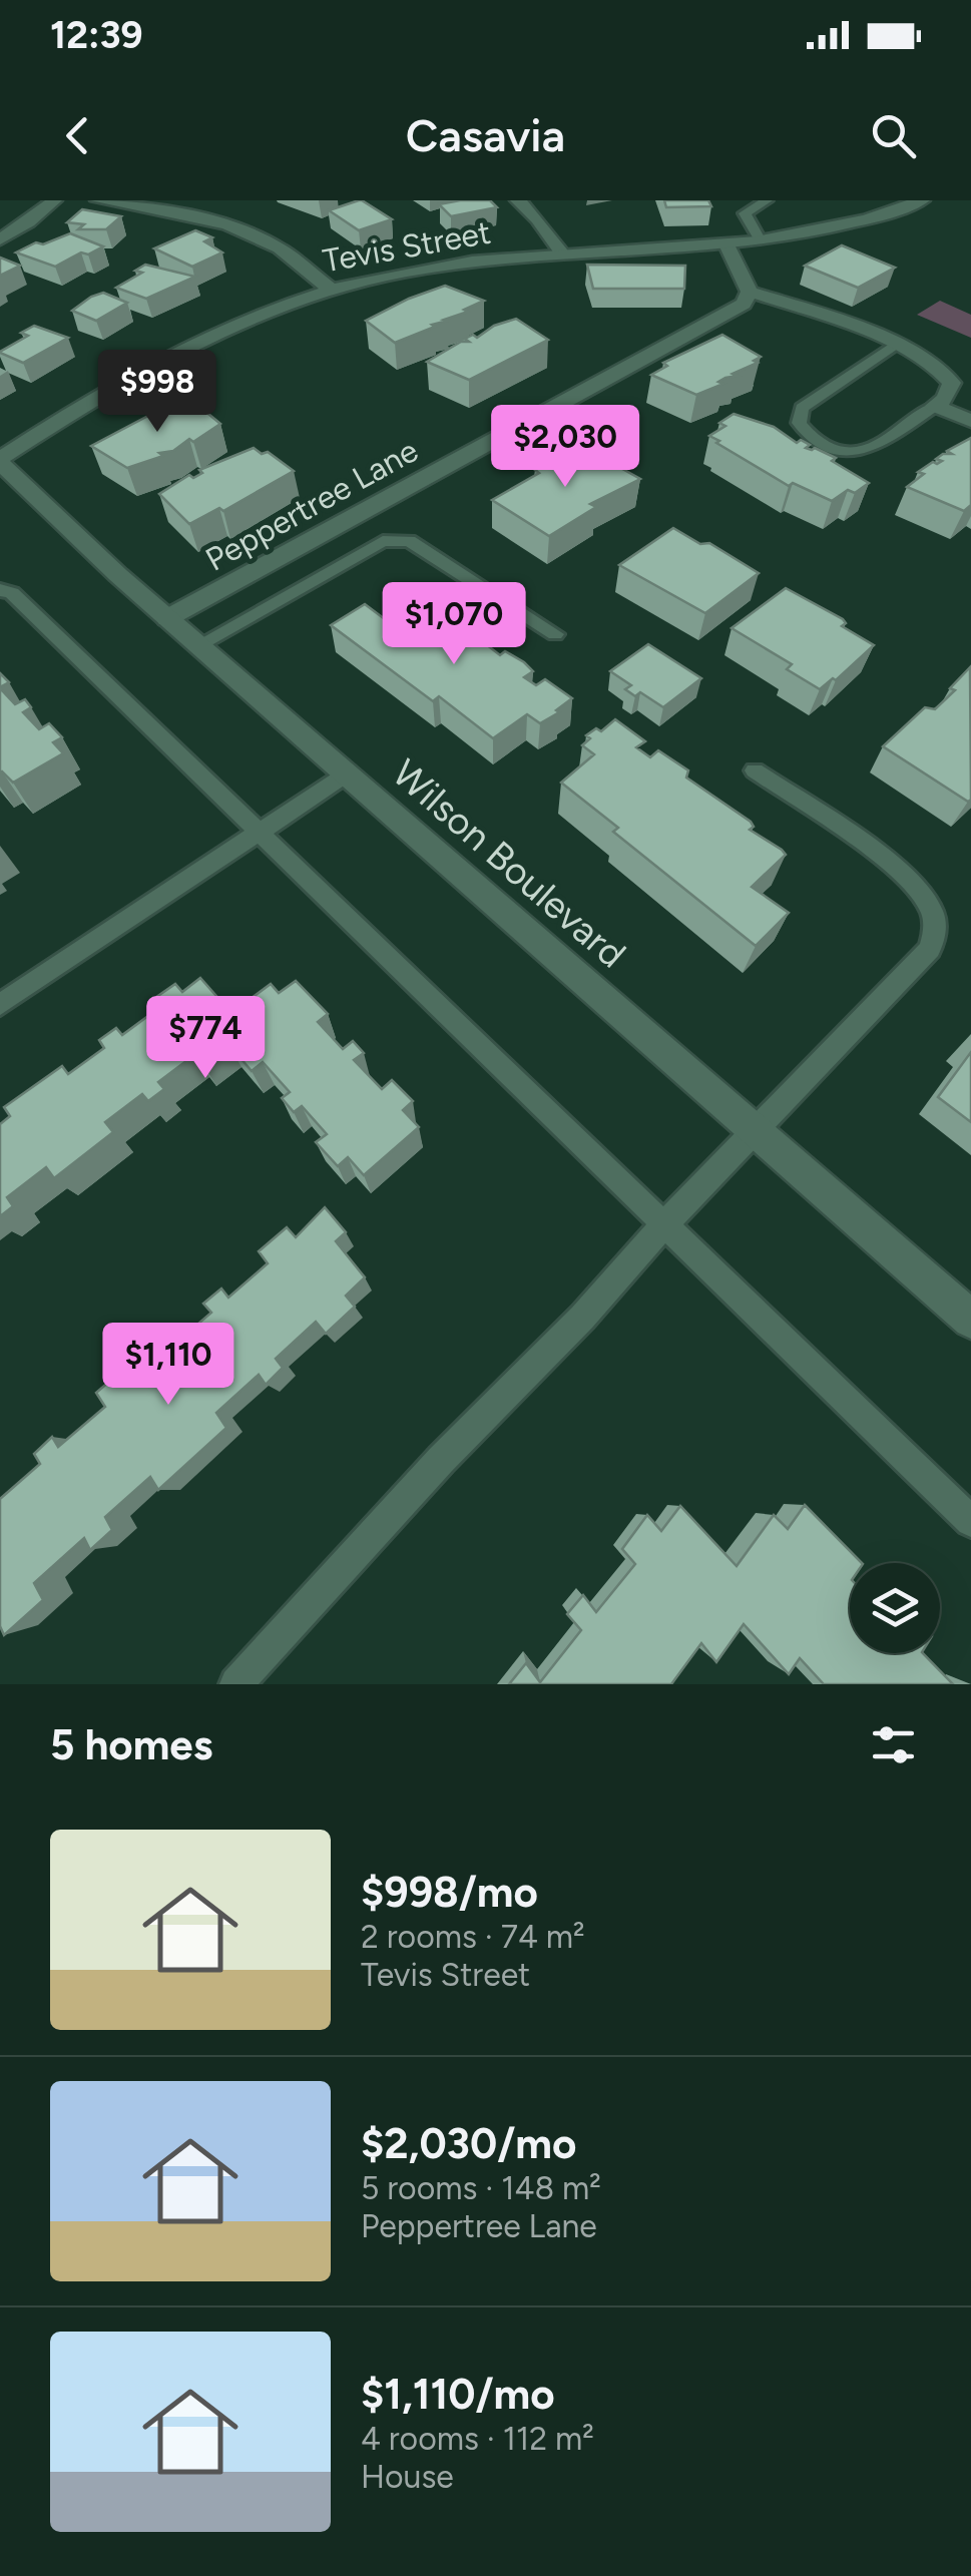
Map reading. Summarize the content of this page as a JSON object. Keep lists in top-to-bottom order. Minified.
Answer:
{"streets":{"street":["Tevis Street","Peppertree Lane","Wilson Boulevard"]},"crossings":[["Tevis Street","Wilson Boulevard"],["Peppertree Lane","Wilson Boulevard"]],"page":{"status":"12:39","header":"Casavia","price":["$998","$2,030","$1,070","$774","$1,110"],"heading":"5 homes","list":[{"name":"$998/mo","note":"2 rooms · 74 m² · Tevis Street"},{"name":"$2,030/mo","note":"5 rooms · 148 m² · Peppertree Lane"},{"name":"$1,110/mo","note":"4 rooms · 112 m² · House"}]}}
